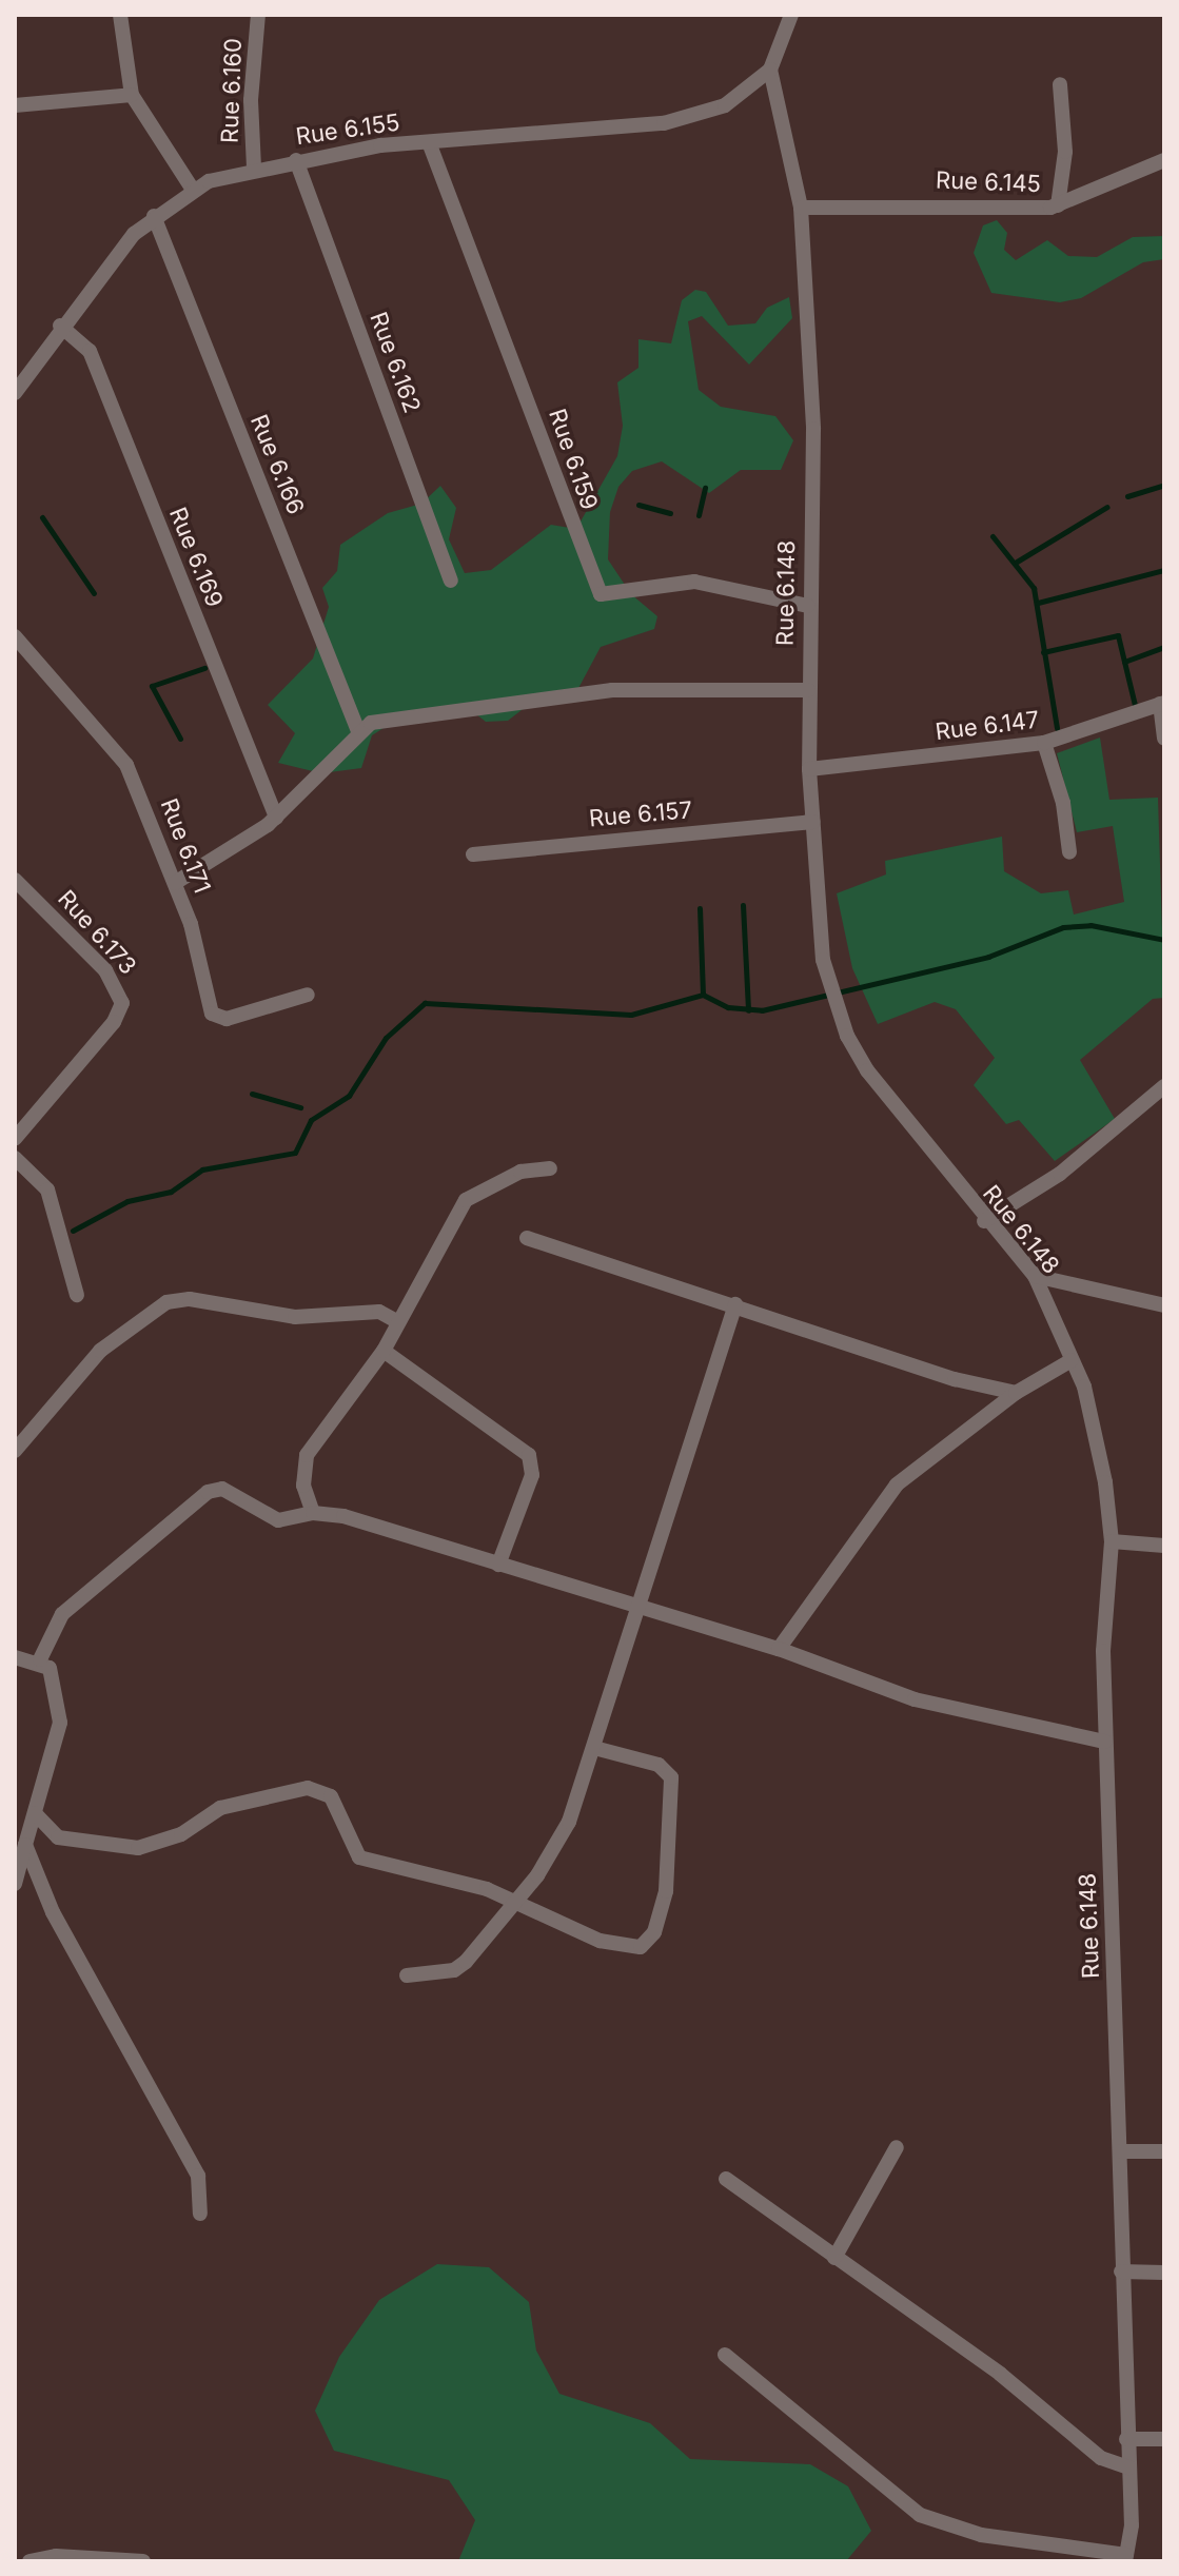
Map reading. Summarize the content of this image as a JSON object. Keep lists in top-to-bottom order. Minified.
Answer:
{"streets":{"street":["Rue 6.160","Rue 6.155","Rue 6.145","Rue 6.162","Rue 6.159","Rue 6.166","Rue 6.169","Rue 6.148","Rue 6.147","Rue 6.157","Rue 6.171","Rue 6.173"]},"crossings":[["Rue 6.160","Rue 6.155"],["Rue 6.155","Rue 6.162"],["Rue 6.155","Rue 6.159"],["Rue 6.155","Rue 6.166"],["Rue 6.155","Rue 6.169"],["Rue 6.155","Rue 6.148"],["Rue 6.145","Rue 6.148"],["Rue 6.159","Rue 6.148"],["Rue 6.148","Rue 6.147"],["Rue 6.148","Rue 6.157"]]}
